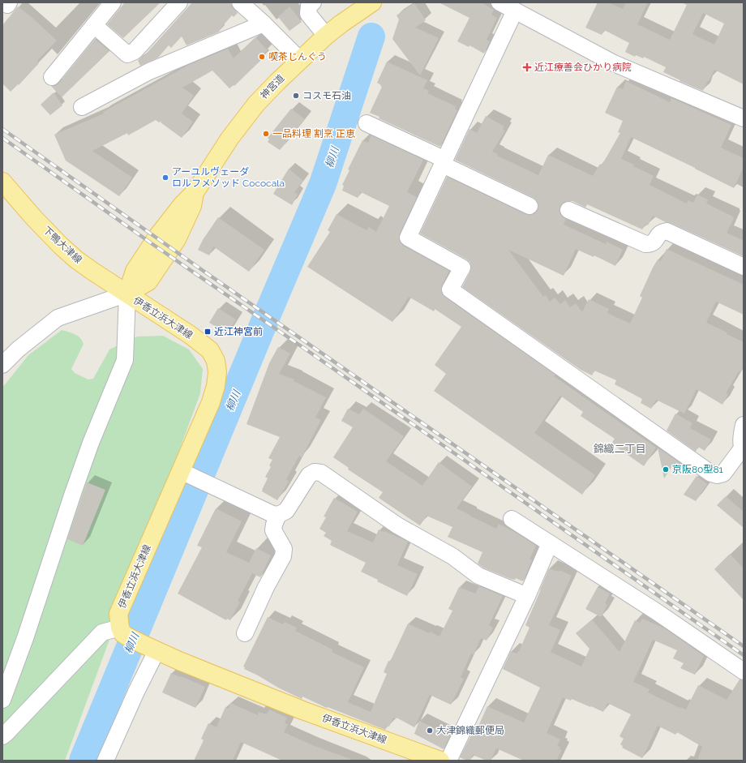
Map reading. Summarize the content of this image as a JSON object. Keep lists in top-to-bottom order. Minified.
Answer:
{"streets":{"main road":["神宮道","下鴨大津線","伊香立浜大津線"]},"crossings":[["神宮道","下鴨大津線"],["神宮道","伊香立浜大津線"],["下鴨大津線","伊香立浜大津線"]],"districts":["錦織二丁目"],"water":["柳川"],"places":{"other":["喫茶じんぐう","コスモ石油","一品料理 割烹 正恵","アーユルヴェーダ ロルフメソッド Cococala","京阪80型81","大津錦織郵便局"],"health":["近江療善会ひかり病院"],"transit":["近江神宮前"]}}
